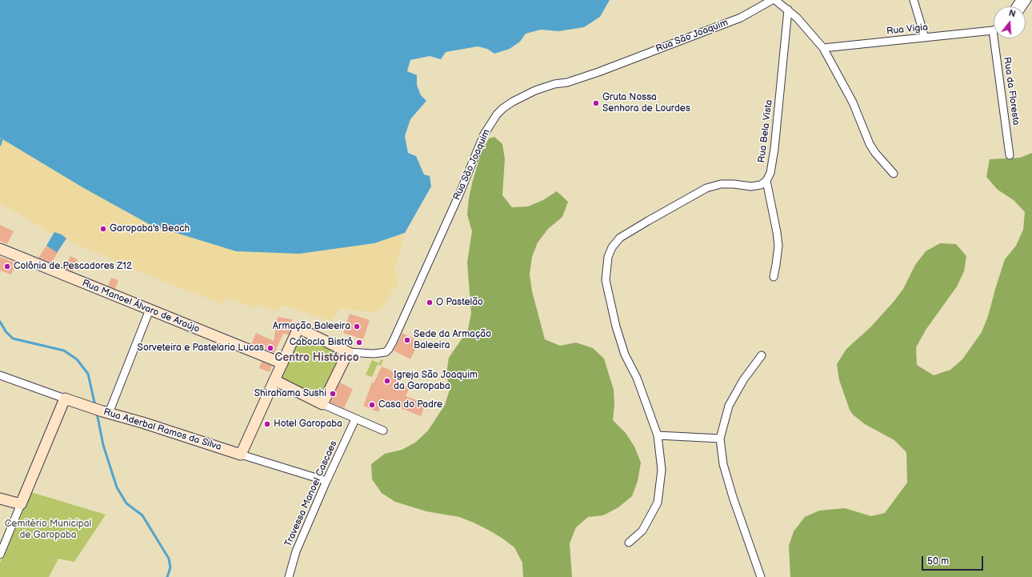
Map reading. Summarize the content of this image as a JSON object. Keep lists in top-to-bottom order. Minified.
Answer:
{"streets":{"street":["Rua Vigia","Rua São Joaquim","Rua da Floresta","Rua Bela Vista","Rua Manoel Álvaro de Araújo","Rua Aderbal Ramos da Silva","Travessa Manoel Cascaes"]},"crossings":[["Rua São Joaquim","Rua Manoel Álvaro de Araújo"],["Rua Aderbal Ramos da Silva","Travessa Manoel Cascaes"]],"districts":["Centro Histórico"],"parks":["Cemitério Municipal de Garopaba"],"places":["Gruta Nossa Senhora de Lourdes","Garopaba's Beach","Colônia de Pescadores Z12","O Pastelão","Armação Baleeira","Sede da Armação Baleeira","Cabocla Bistrô","Sorveteira e Pastelaria Lucas","Igreja São Joaquim da Garopaba","Shirahama Sushi","Casa do Padre","Hotel Garopaba"],"scale_bar":"50 m","north":"top"}
